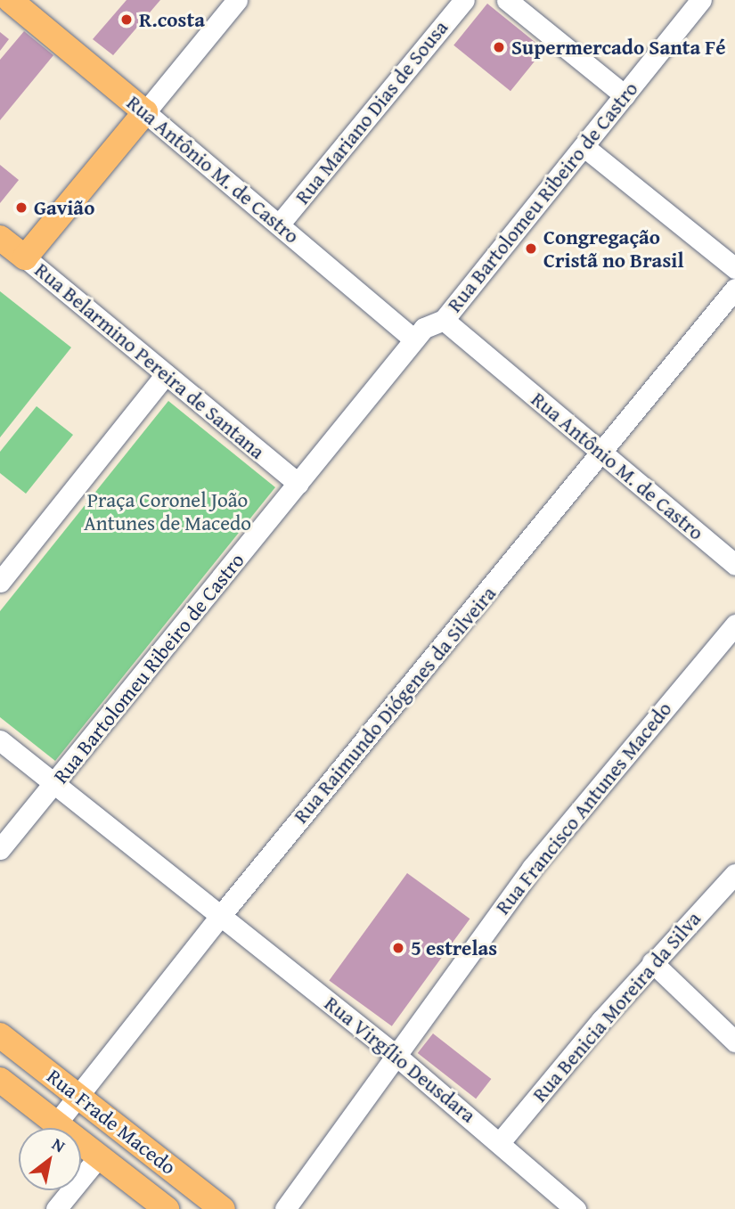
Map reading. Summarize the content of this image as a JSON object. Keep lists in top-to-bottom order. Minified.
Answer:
{"streets":{"main road":["Rua Antônio M. de Castro","Rua Belarmino Pereira de Santana","Rua Frade Macedo"],"street":["Rua Mariano Dias de Sousa","Rua Bartolomeu Ribeiro de Castro","Rua Raimundo Diógenes da Silveira","Rua Francisco Antunes Macedo","Rua Benicia Moreira da Silva","Rua Virgílio Deusdara"]},"crossings":[["Rua Mariano Dias de Sousa","Rua Antônio M. de Castro"],["Rua Antônio M. de Castro","Rua Bartolomeu Ribeiro de Castro"],["Rua Antônio M. de Castro","Rua Raimundo Diógenes da Silveira"],["Rua Bartolomeu Ribeiro de Castro","Rua Belarmino Pereira de Santana"],["Rua Bartolomeu Ribeiro de Castro","Rua Virgílio Deusdara"],["Rua Raimundo Diógenes da Silveira","Rua Virgílio Deusdara"],["Rua Raimundo Diógenes da Silveira","Rua Frade Macedo"],["Rua Francisco Antunes Macedo","Rua Virgílio Deusdara"],["Rua Benicia Moreira da Silva","Rua Virgílio Deusdara"]],"parks":["Praça Coronel João Antunes de Macedo"],"places":["R.costa","Supermercado Santa Fé","Gavião","Congregação Cristã no Brasil","5 estrelas"],"north":"top right"}
